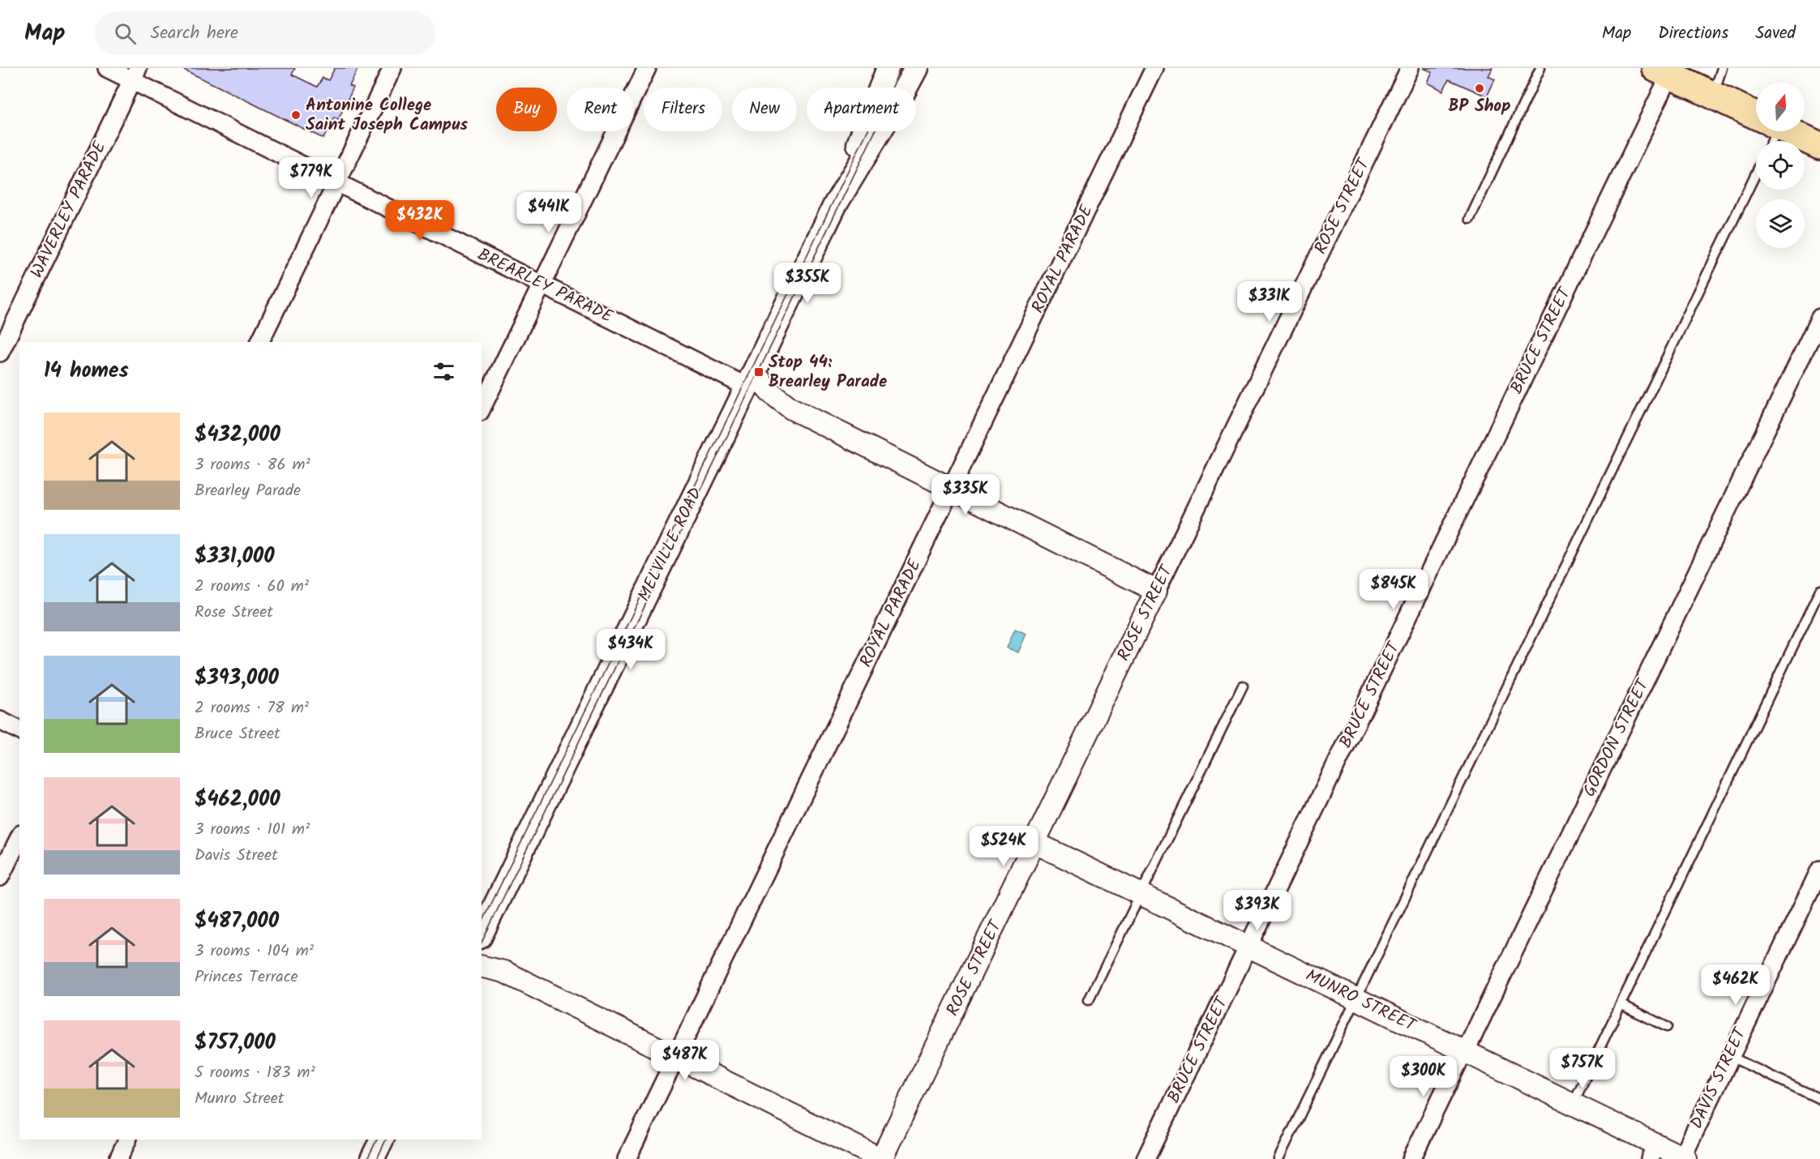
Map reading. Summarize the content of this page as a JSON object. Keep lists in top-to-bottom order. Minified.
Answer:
{"streets":{"main road":["MELVILLE ROAD"],"street":["ROSE STREET","WAVERLEY PARADE","ROYAL PARADE","BREARLEY PARADE","BRUCE STREET","GORDON STREET","MUNRO STREET","DAVIS STREET"]},"crossings":[["ROSE STREET","BREARLEY PARADE"],["ROSE STREET","MUNRO STREET"],["WAVERLEY PARADE","BREARLEY PARADE"],["ROYAL PARADE","BREARLEY PARADE"],["BREARLEY PARADE","MELVILLE ROAD"],["BRUCE STREET","MUNRO STREET"],["GORDON STREET","MUNRO STREET"],["MUNRO STREET","DAVIS STREET"]],"places":{"other":["BP Shop","Antonine College Saint Joseph Campus"],"transit":["Stop 44: Brearley Parade"]},"north":"top","page":{"header":"Map","search":"Search here","nav":["Map","Directions","Saved"],"chip":["Buy","Rent","Filters","New","Apartment"],"price":["$779K","$441K","$432K","$355K","$331K","$335K","$845K","$434K","$524K","$393K","$462K","$487K","$757K","$300K"],"heading":"14 homes","list":[{"name":"$432,000","note":"3 rooms · 86 m² · Brearley Parade"},{"name":"$331,000","note":"2 rooms · 60 m² · Rose Street"},{"name":"$393,000","note":"2 rooms · 78 m² · Bruce Street"},{"name":"$462,000","note":"3 rooms · 101 m² · Davis Street"},{"name":"$487,000","note":"3 rooms · 104 m² · Princes Terrace"},{"name":"$757,000","note":"5 rooms · 183 m² · Munro Street"}]}}
